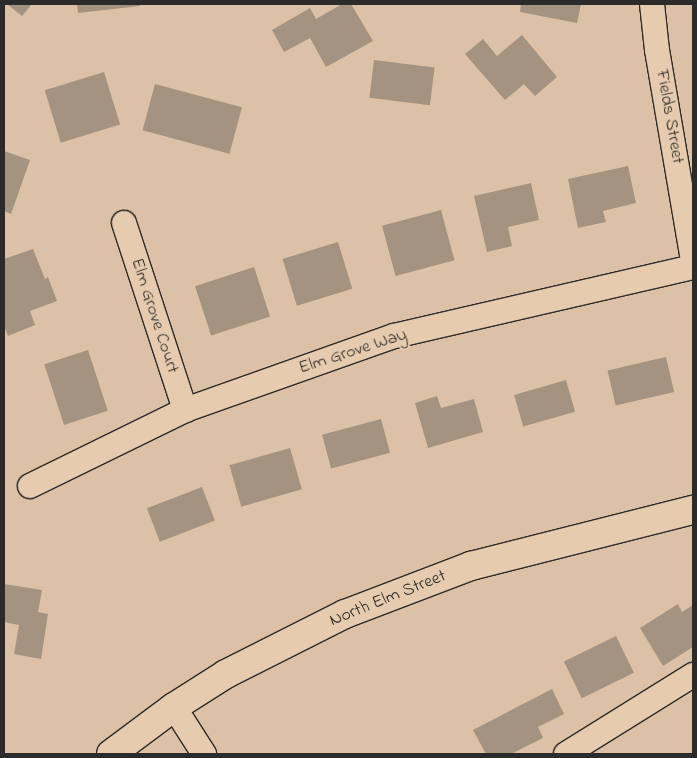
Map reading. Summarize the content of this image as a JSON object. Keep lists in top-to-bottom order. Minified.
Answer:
{"streets":{"main road":["North Elm Street"],"street":["Fields Street","Elm Grove Court","Elm Grove Way"]},"crossings":[["Elm Grove Court","Elm Grove Way"]]}
